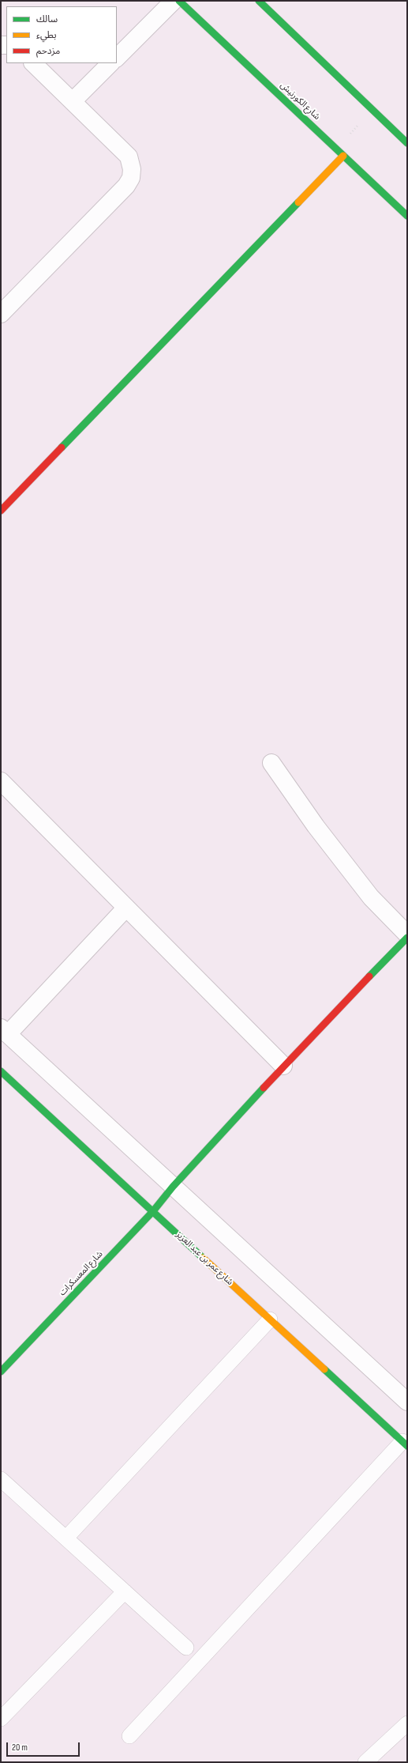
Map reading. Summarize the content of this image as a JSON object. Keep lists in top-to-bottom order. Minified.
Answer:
{"streets":{"street":["شارع الكورنيش","شارع عمر بن عبد العزيز","شارع المعسكرات"]},"crossings":[["شارع عمر بن عبد العزيز","شارع المعسكرات"]],"legend":["سالك","بطيء","مزدحم"],"scale_bar":"20 m"}
